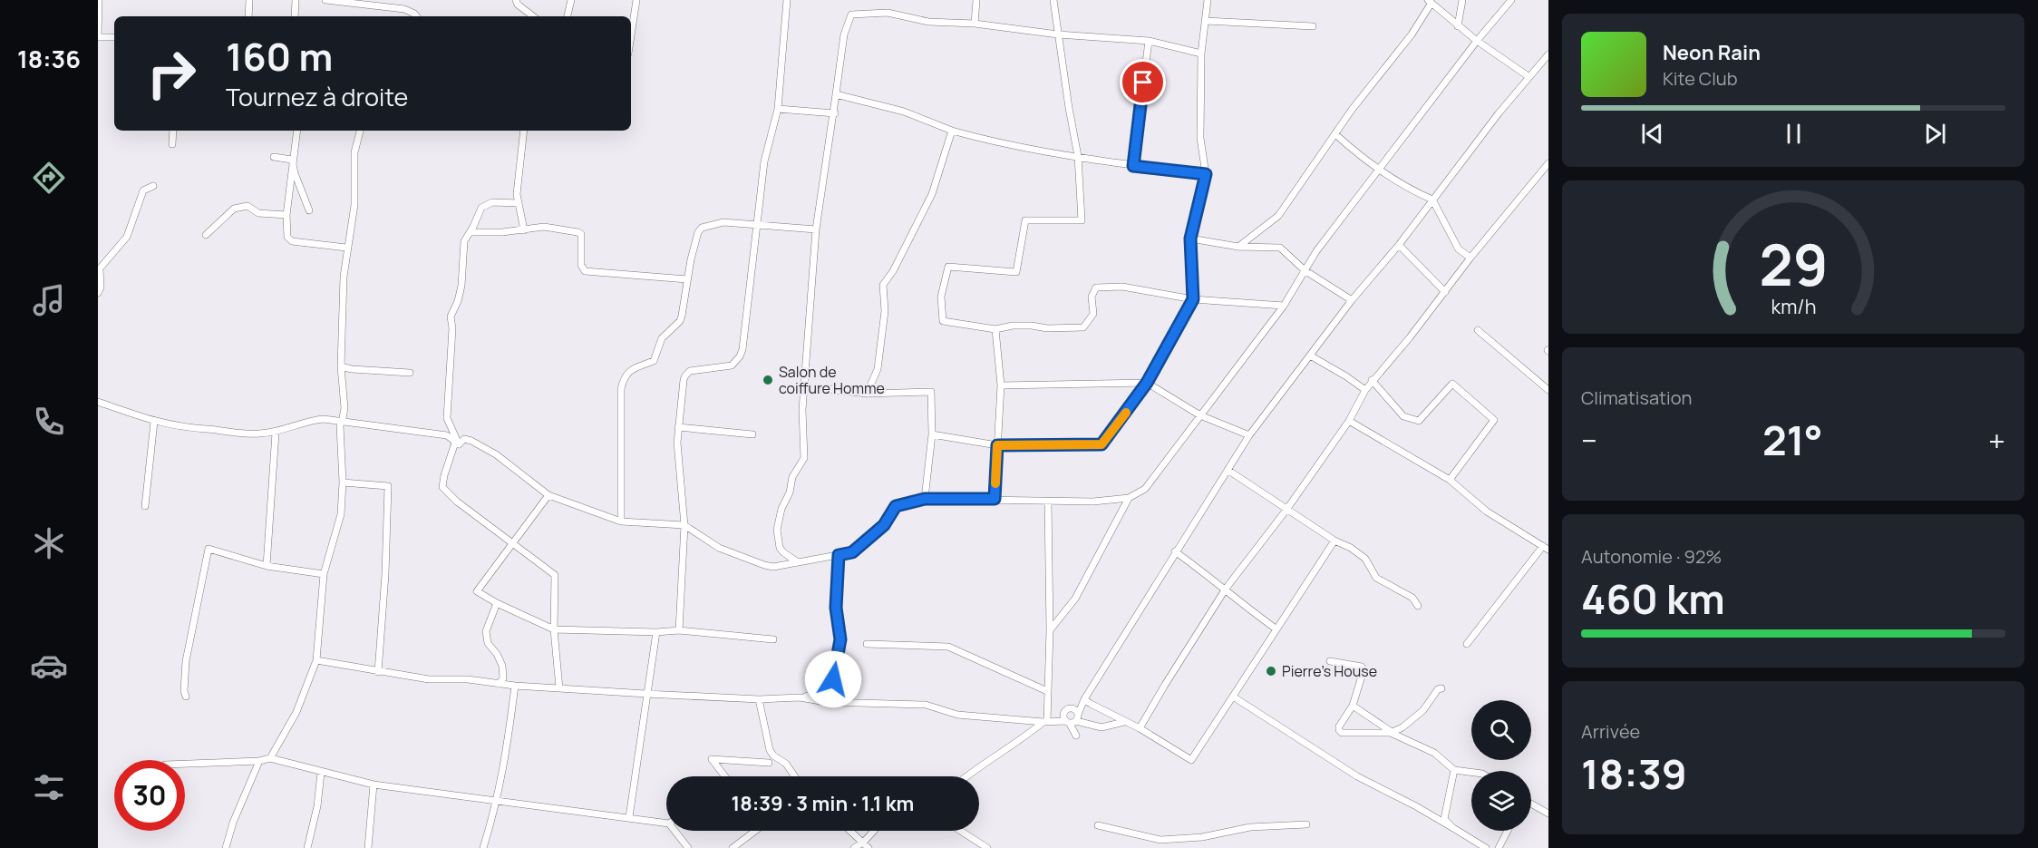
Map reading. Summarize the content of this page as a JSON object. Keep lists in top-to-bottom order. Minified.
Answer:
{"places":["Salon de coiffure Homme","Pierre's House"],"page":{"tabs":"18:36","turn":["160 m","Tournez à droite"],"song":["Neon Rain","Kite Club"],"tile":["Climatisation",["Autonomie · 92%","460 km"],["Arrivée","18:39"]],"heat":["−","21°","+"],"limit":"30","trip":"18:39 · 3 min · 1.1 km","gauge":["29","km/h"]}}
